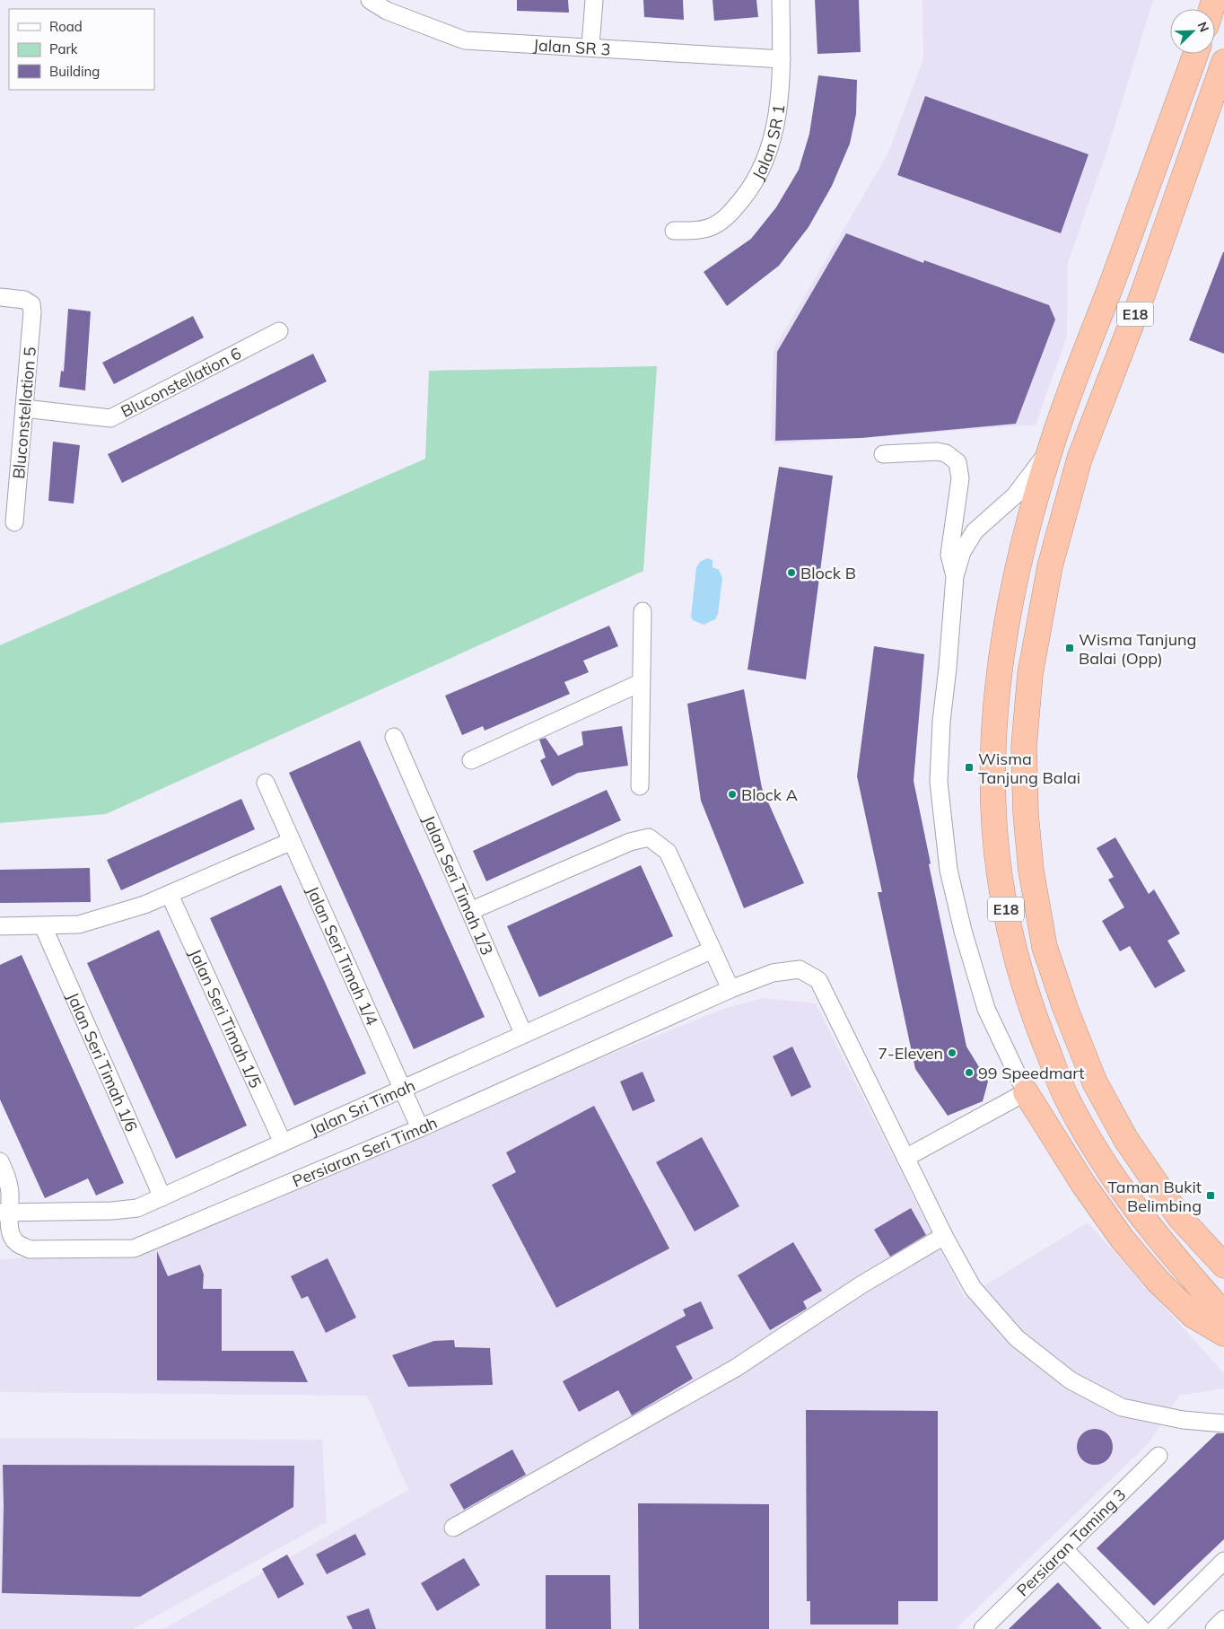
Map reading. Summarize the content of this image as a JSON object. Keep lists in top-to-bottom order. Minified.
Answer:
{"streets":{"highway":["E18"],"street":["Jalan SR 3","Jalan SR 1","Bluconstellation 6","Bluconstellation 5","Jalan Seri Timah 1/3","Jalan Seri Timah 1/4","Jalan Seri Timah 1/5","Jalan Seri Timah 1/6","Jalan Sri Timah","Persiaran Seri Timah","Persiaran Taming 3"]},"crossings":[["Jalan SR 3","Jalan SR 1"],["Bluconstellation 6","Bluconstellation 5"],["Jalan Seri Timah 1/3","Jalan Sri Timah"],["Jalan Seri Timah 1/4","Jalan Sri Timah"],["Jalan Seri Timah 1/4","Persiaran Seri Timah"],["Jalan Seri Timah 1/5","Jalan Sri Timah"],["Jalan Seri Timah 1/6","Jalan Sri Timah"],["Jalan Sri Timah","Persiaran Seri Timah"]],"places":{"other":["Block B","Block A","7-Eleven","99 Speedmart"],"transit":["Wisma Tanjung Balai (Opp)","Wisma Tanjung Balai","Taman Bukit Belimbing"]},"legend":["Road","Park","Building"],"north":"top right"}
